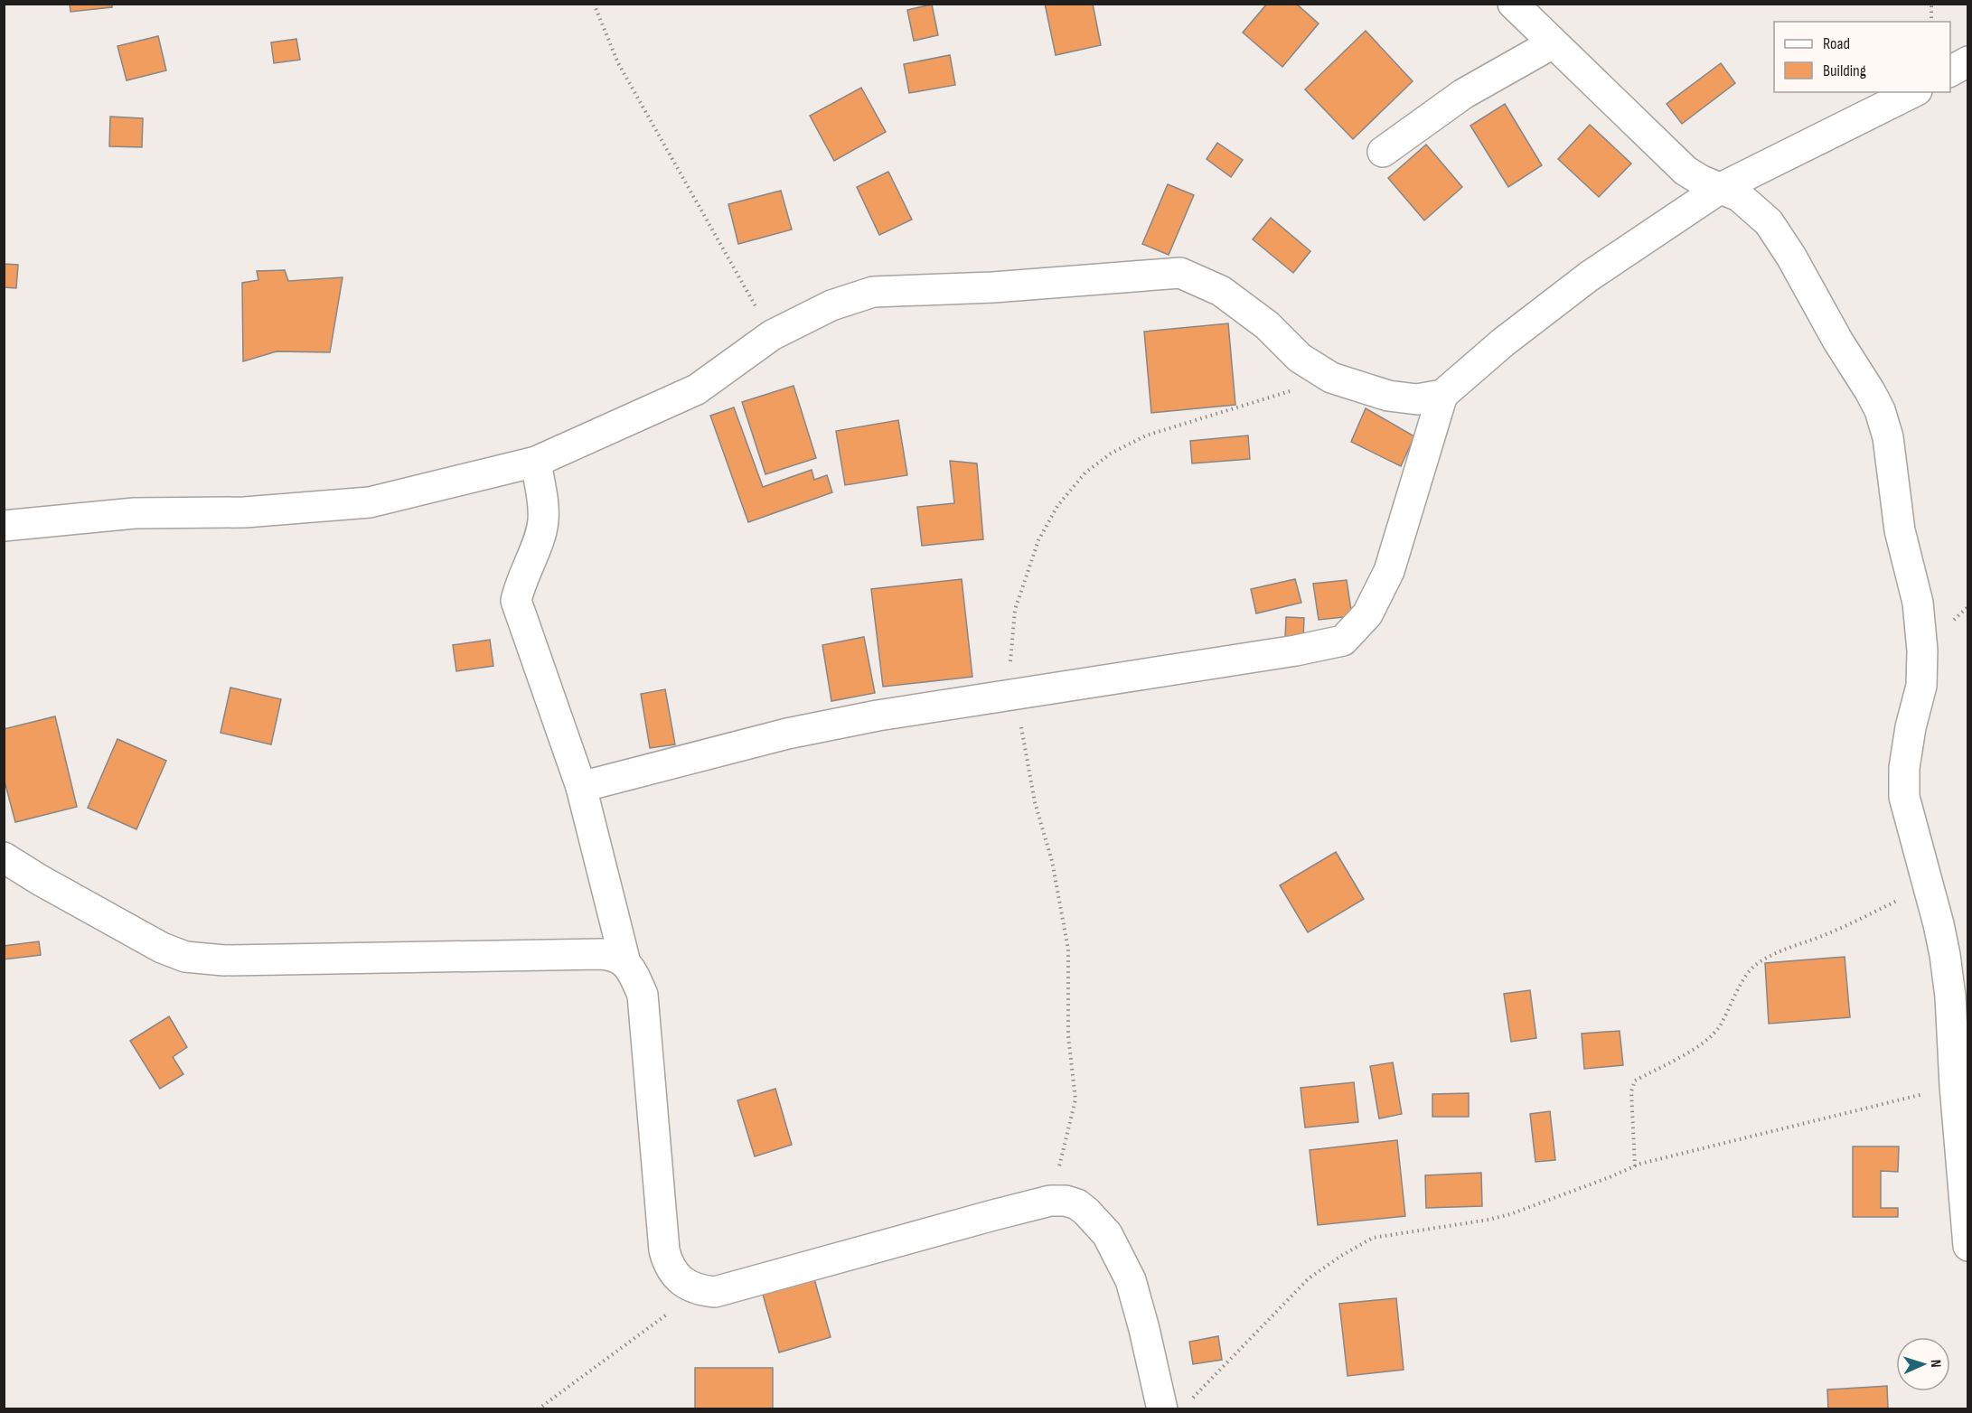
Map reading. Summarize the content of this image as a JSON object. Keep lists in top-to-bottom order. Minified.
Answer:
{"legend":["Road","Building"],"north":"right"}
